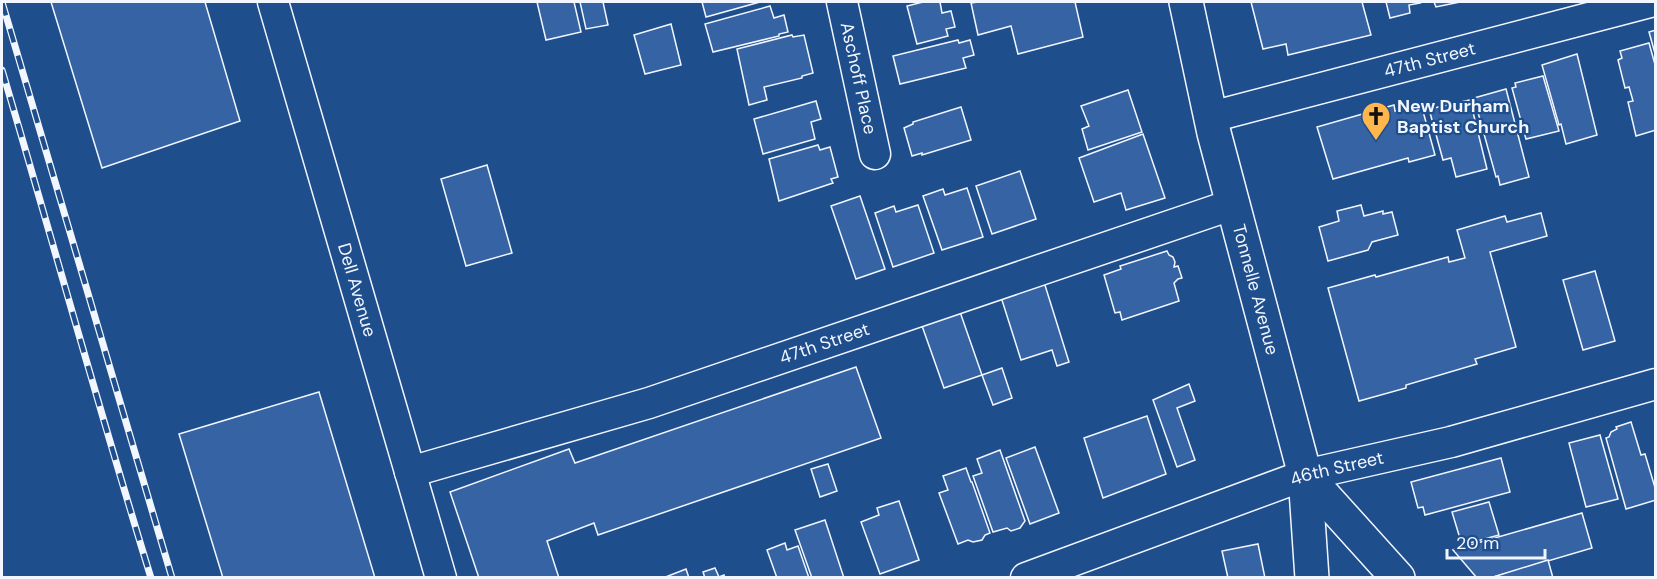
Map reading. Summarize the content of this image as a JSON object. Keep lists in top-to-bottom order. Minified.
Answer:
{"streets":{"main road":["Tonnelle Avenue"],"street":["47th Street","Aschoff Place","Dell Avenue","46th Street"]},"crossings":[["47th Street","Tonnelle Avenue"],["47th Street","Dell Avenue"],["Tonnelle Avenue","46th Street"]],"places":{"church":["New Durham Baptist Church"]},"scale_bar":"20 m"}
